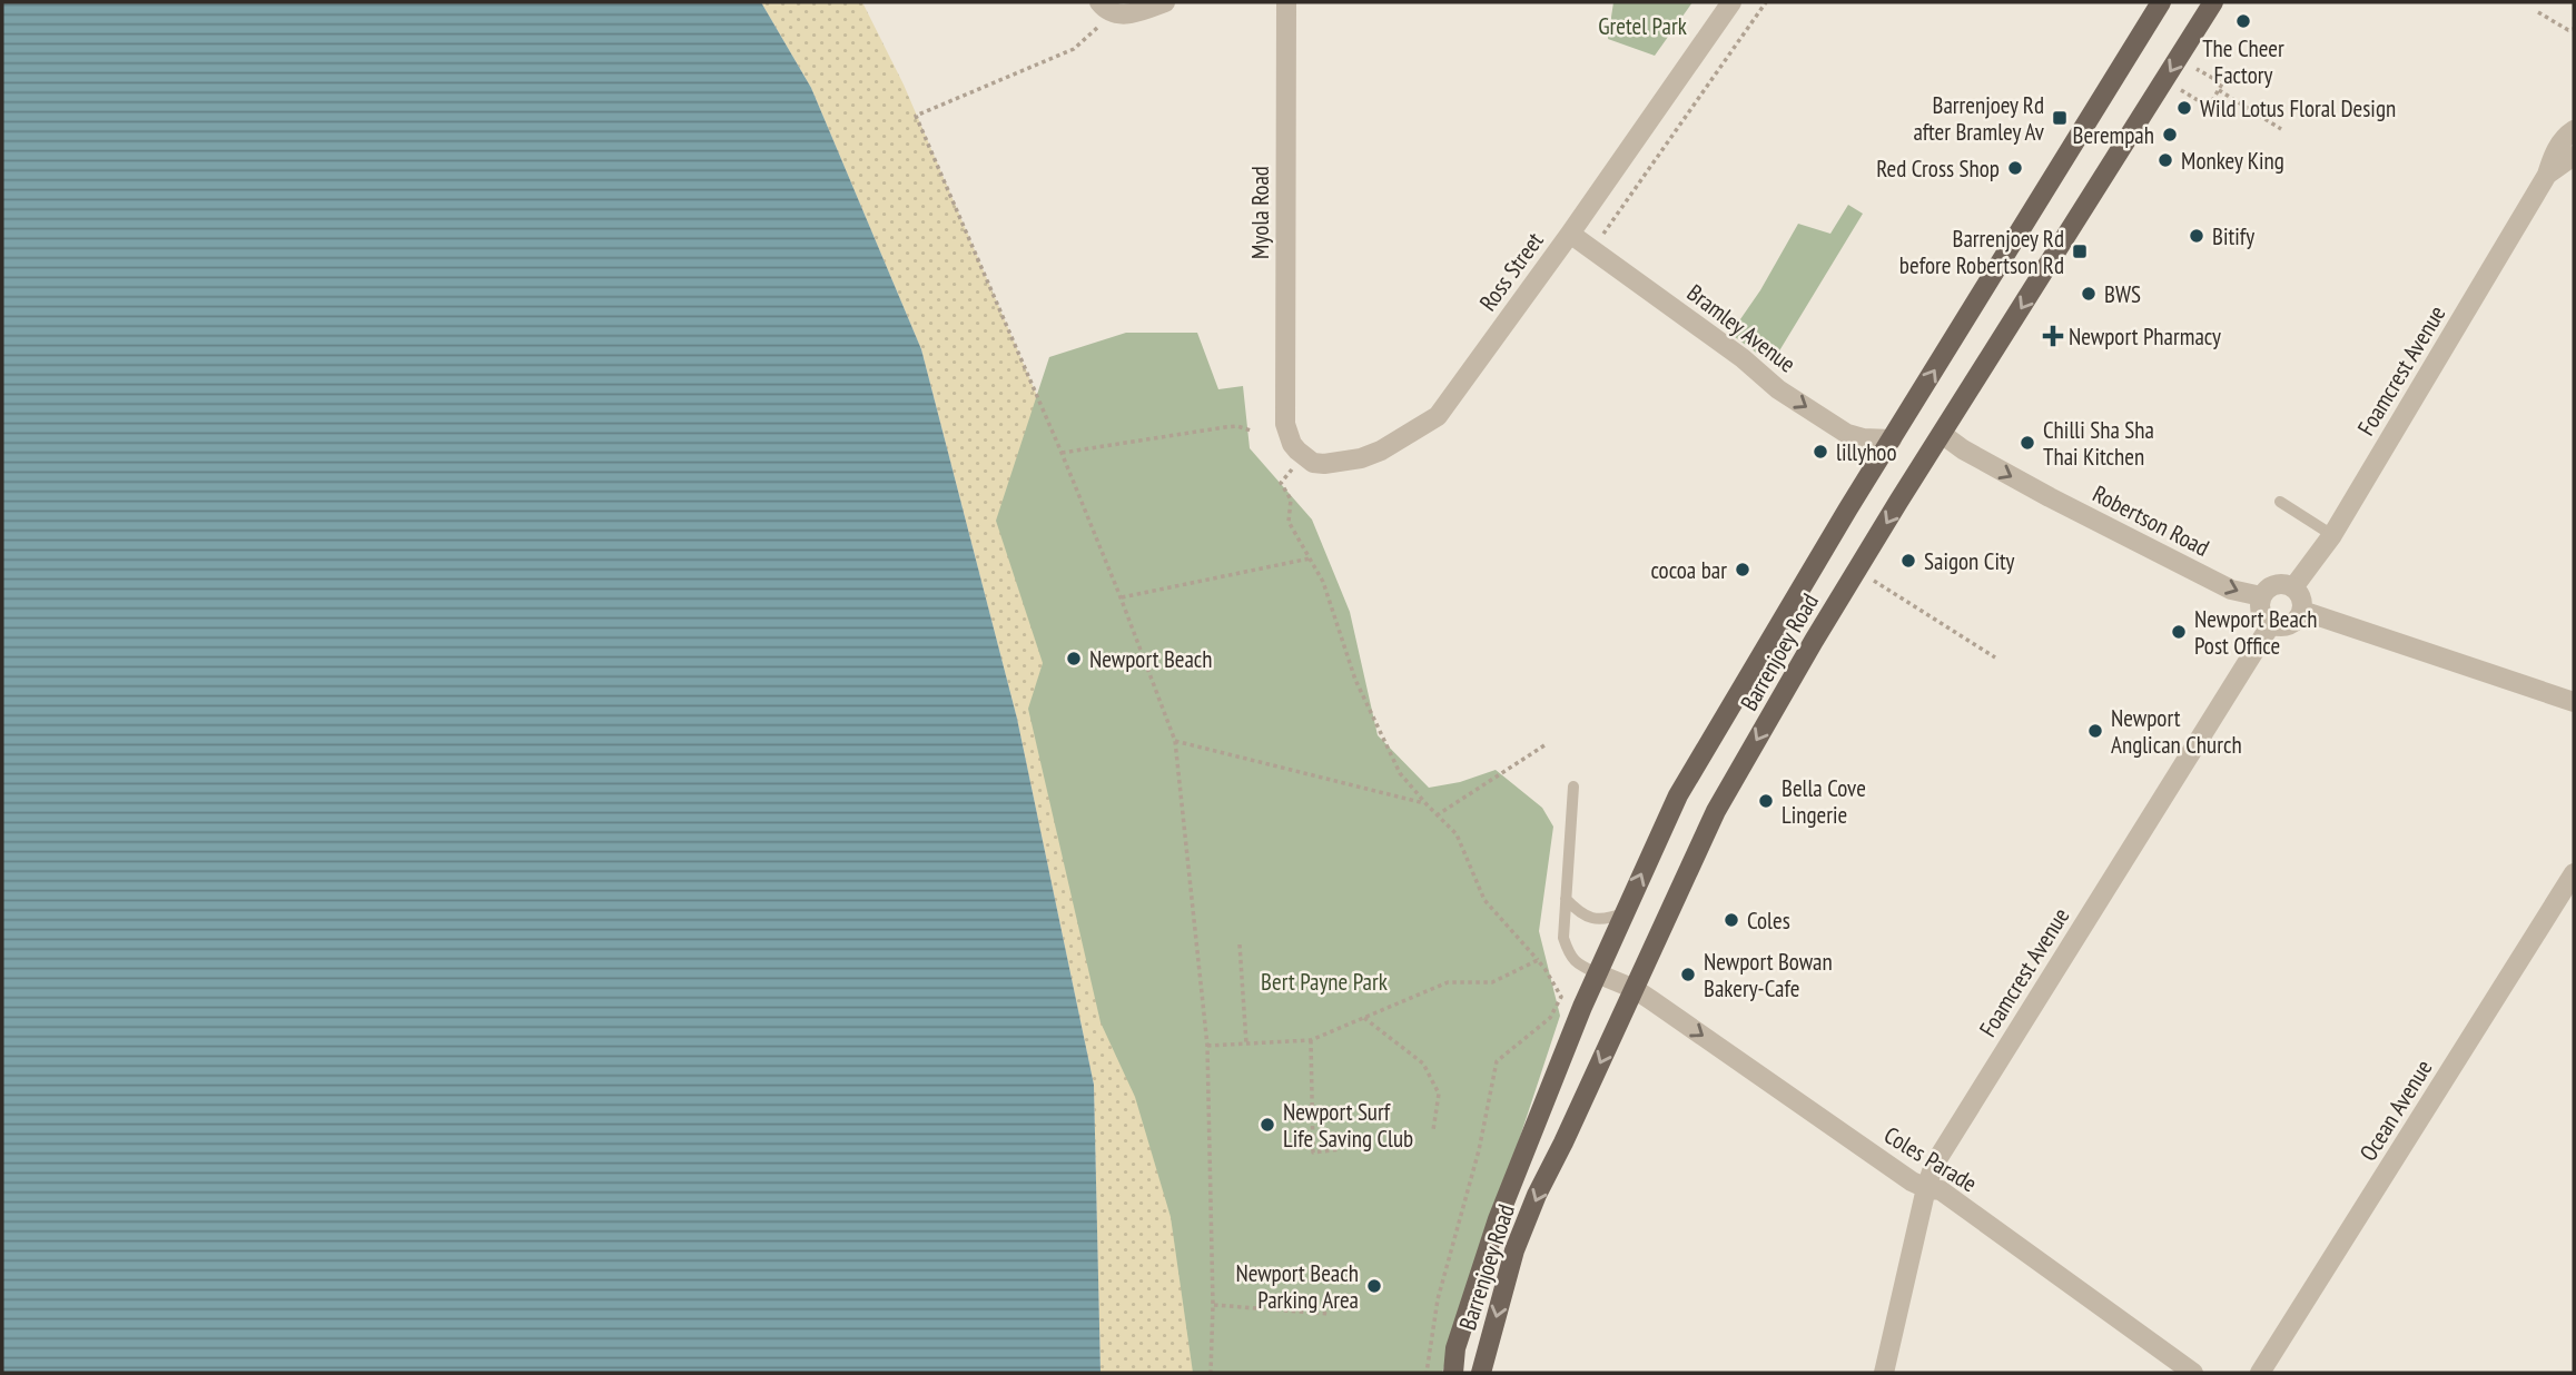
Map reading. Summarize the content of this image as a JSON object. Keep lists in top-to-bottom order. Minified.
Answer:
{"streets":{"main road":["Barrenjoey Road"],"street":["Myola Road","Ross Street","Bramley Avenue","Foamcrest Avenue","Robertson Road","Ocean Avenue","Coles Parade"]},"crossings":[["Myola Road","Ross Street"],["Ross Street","Bramley Avenue"],["Bramley Avenue","Barrenjoey Road"],["Foamcrest Avenue","Robertson Road"],["Foamcrest Avenue","Coles Parade"],["Robertson Road","Barrenjoey Road"],["Barrenjoey Road","Coles Parade"]],"one_way":["Bramley Avenue","Robertson Road","Coles Parade"],"parks":["Gretel Park","Bert Payne Park"],"places":{"other":["The Cheer Factory","Wild Lotus Floral Design","Berempah","Monkey King","Red Cross Shop","Bitify","BWS","Chilli Sha Sha Thai Kitchen","lillyhoo","Saigon City","cocoa bar","Newport Beach Post Office","Newport Beach","Newport Anglican Church","Bella Cove Lingerie","Coles","Newport Bowan Bakery-Cafe","Newport Surf Life Saving Club","Newport Beach Parking Area"],"transit":["Barrenjoey Rd after Bramley Av","Barrenjoey Rd before Robertson Rd"],"health":["Newport Pharmacy"]}}
